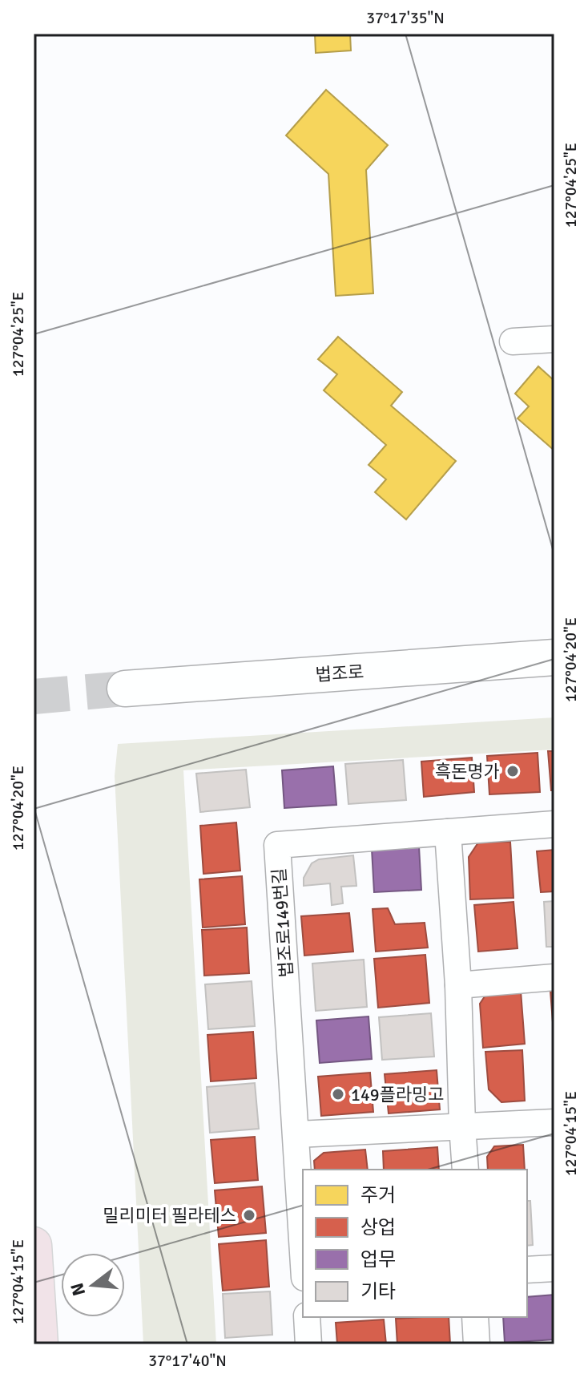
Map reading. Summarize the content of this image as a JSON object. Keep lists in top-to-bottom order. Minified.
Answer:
{"streets":{"street":["법조로","법조로149번길"]},"places":["흑돈명가","149플라밍고","밀리미터 필라테스"],"legend":["주거","상업","업무","기타"],"north":"left","coordinates":["37°17'35\"N","127°04'25\"E","127°04'20\"E","127°04'15\"E","37°17'40\"N"]}
